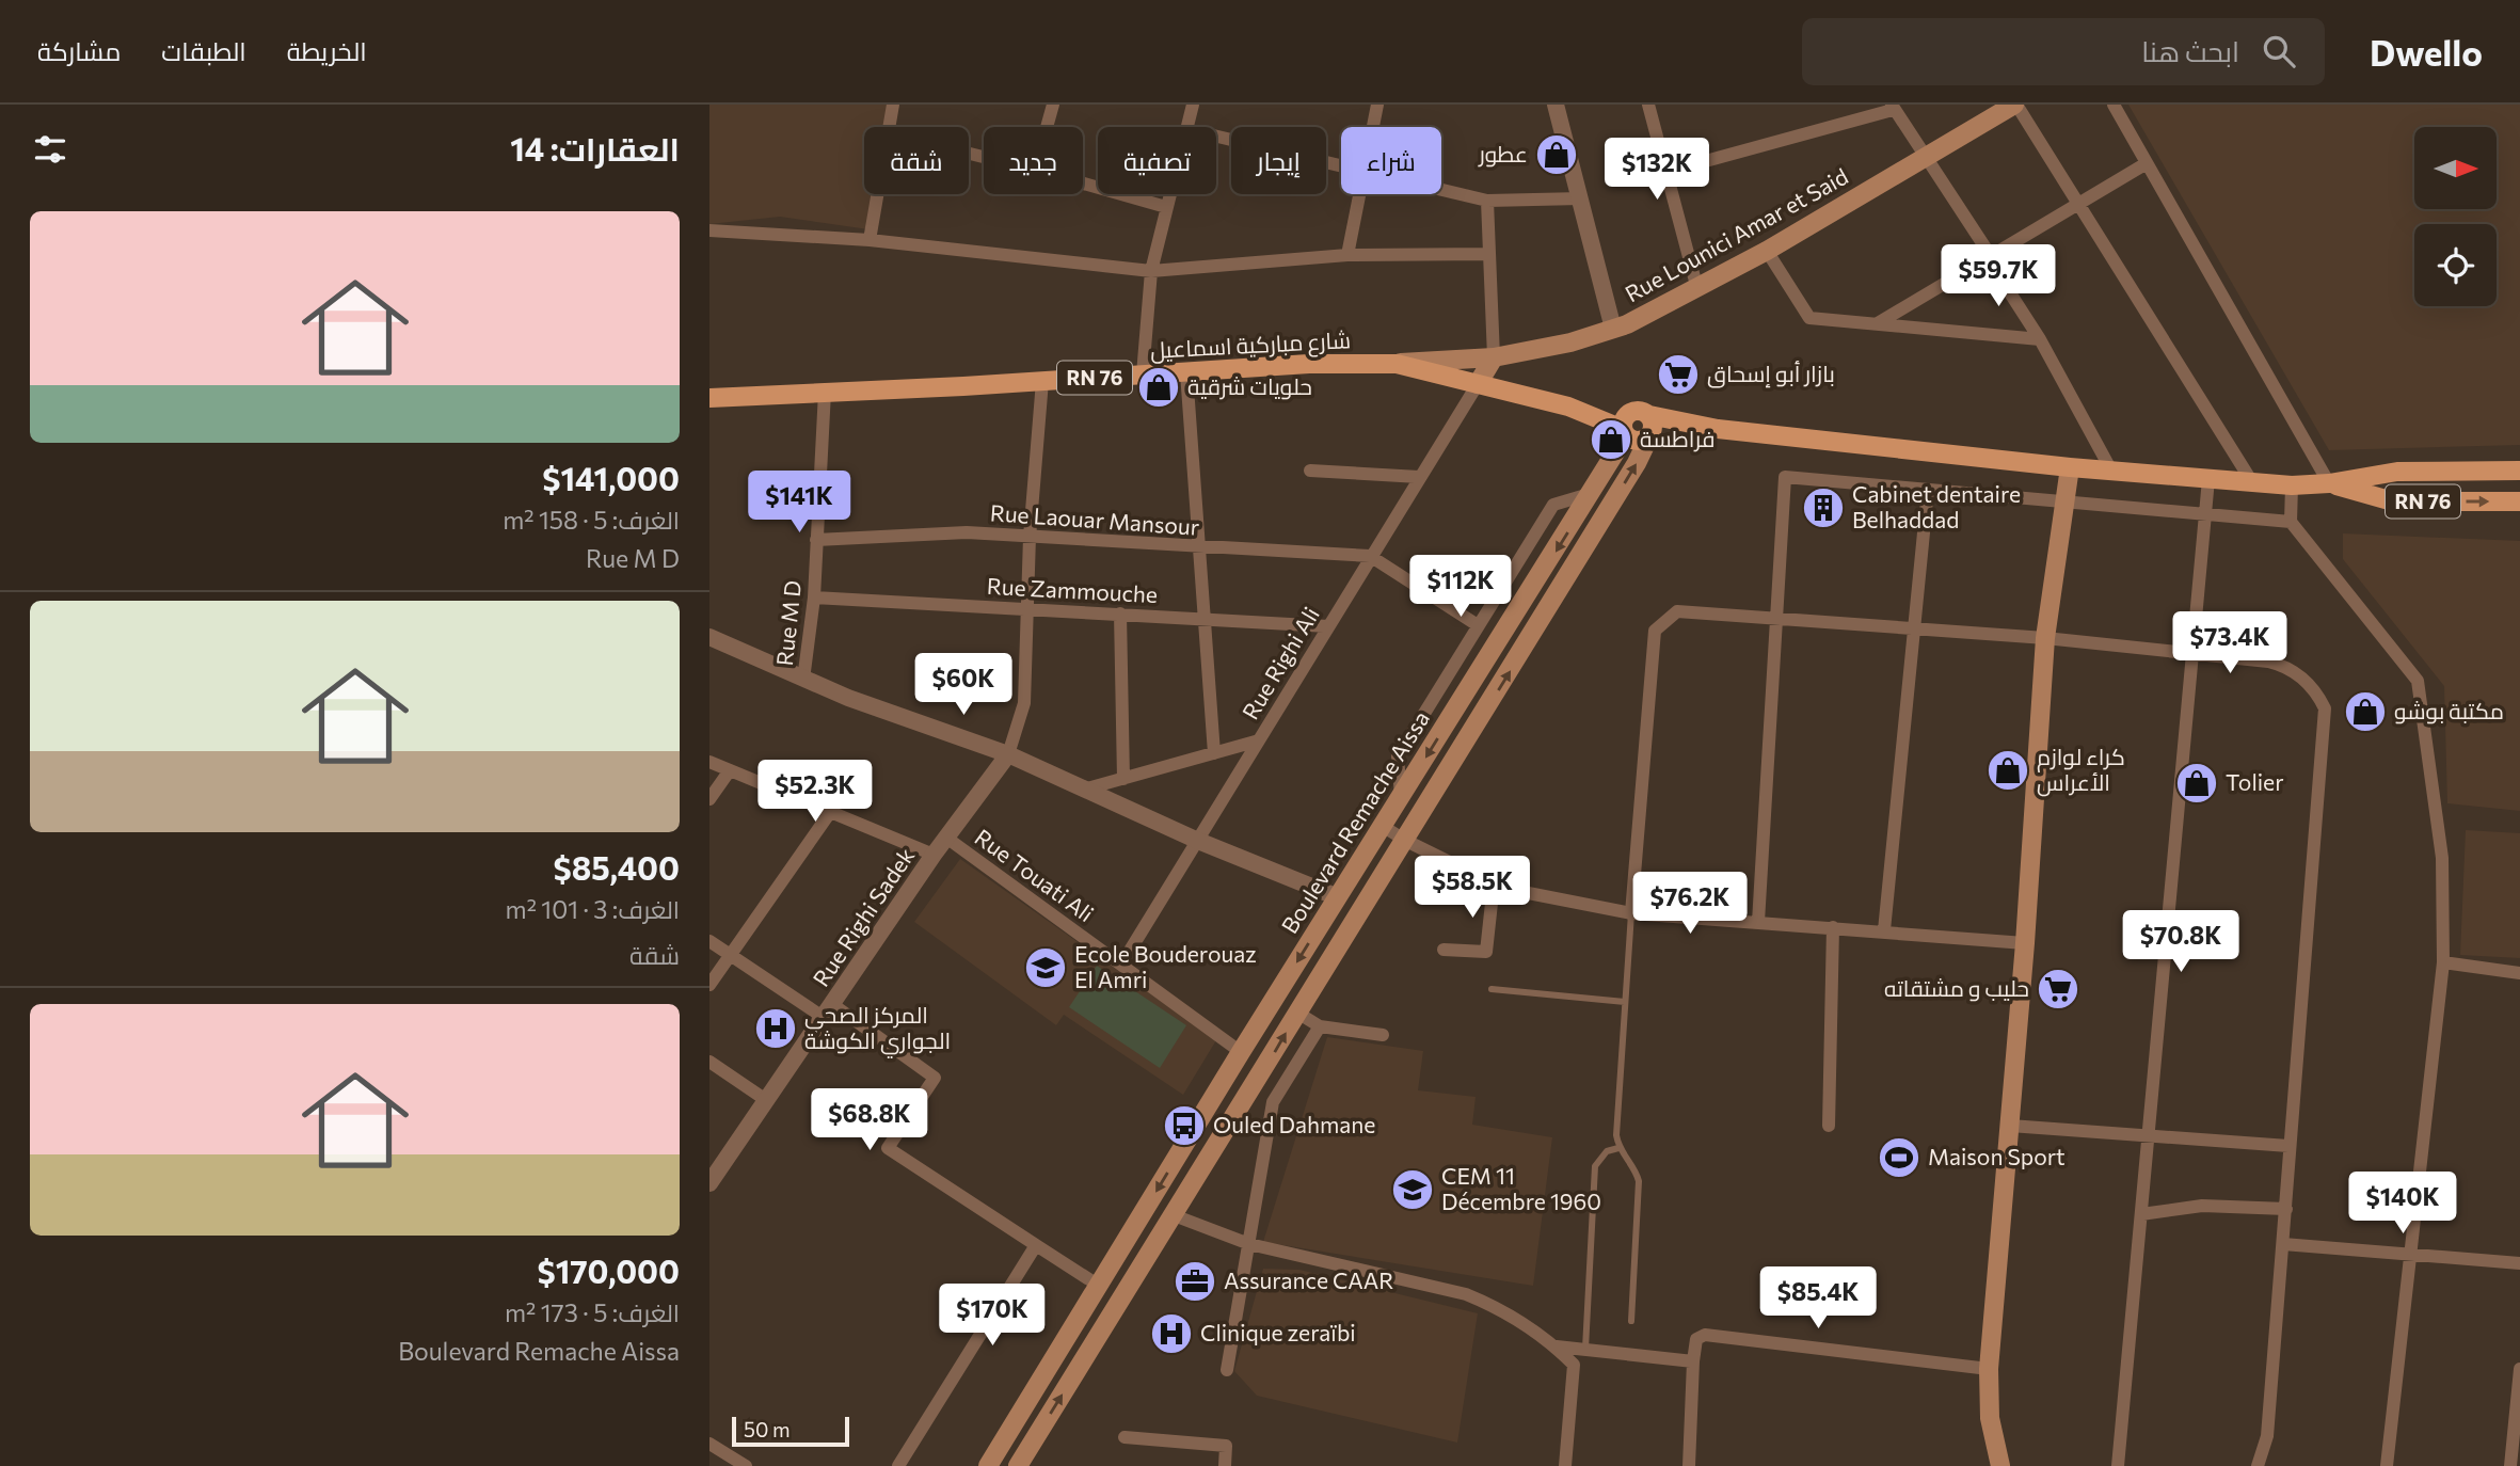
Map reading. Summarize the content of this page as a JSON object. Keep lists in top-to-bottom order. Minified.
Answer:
{"streets":{"main road":["Rue Lounici Amar et Said","شارع مباركية اسماعيل","RN 76","Boulevard Remache Aissa"],"street":["Rue Laouar Mansour","Rue Zammouche","Rue M D","Rue Righi Ali","Rue Touati Ali","Rue Righi Sadek"]},"crossings":[["Rue Lounici Amar et Said","شارع مباركية اسماعيل"],["شارع مباركية اسماعيل","RN 76"],["شارع مباركية اسماعيل","Rue M D"],["شارع مباركية اسماعيل","Rue Righi Ali"],["RN 76","Rue Righi Ali"],["RN 76","Boulevard Remache Aissa"],["Rue Laouar Mansour","Rue M D"],["Rue Laouar Mansour","Rue Righi Ali"],["Rue Zammouche","Rue M D"],["Rue Zammouche","Rue Righi Ali"],["Rue Righi Ali","Rue Touati Ali"],["Boulevard Remache Aissa","Rue Touati Ali"],["Rue Touati Ali","Rue Righi Sadek"]],"places":{"shop":["عطور","حلويات شرقية","فراطسة","مكتبة بوشو","كراء لوازم الأعراس","Tolier"],"supermarket":["بازار أبو إسحاق","حليب و مشتقاته"],"building":["Cabinet dentaire Belhaddad"],"school or university":["Ecole Bouderouaz El Amri","CEM 11 Décembre 1960"],"hospital":["المركز الصحي الجواري الكوشة","Clinique zeraïbi"],"bus stop":["Ouled Dahmane"],"sports":["Maison Sport"],"office":["Assurance CAAR"]},"scale_bar":"50 m","north":"right","page":{"header":"Dwello","search":"ابحث هنا","nav":["الخريطة","الطبقات","مشاركة"],"heading":"العقارات: 14","chip":["شراء","إيجار","تصفية","جديد","شقة"],"price":["$132K","$59.7K","$141K","$112K","$73.4K","$60K","$52.3K","$58.5K","$76.2K","$70.8K","$68.8K","$140K","$85.4K","$170K"],"list":[{"name":"$141,000","note":"الغرف: 5 · 158 m² · Rue M D"},{"name":"$85,400","note":"الغرف: 3 · 101 m² · شقة"},{"name":"$170,000","note":"الغرف: 5 · 173 m² · Boulevard Remache Aissa"}],"scale":"50 m"}}
